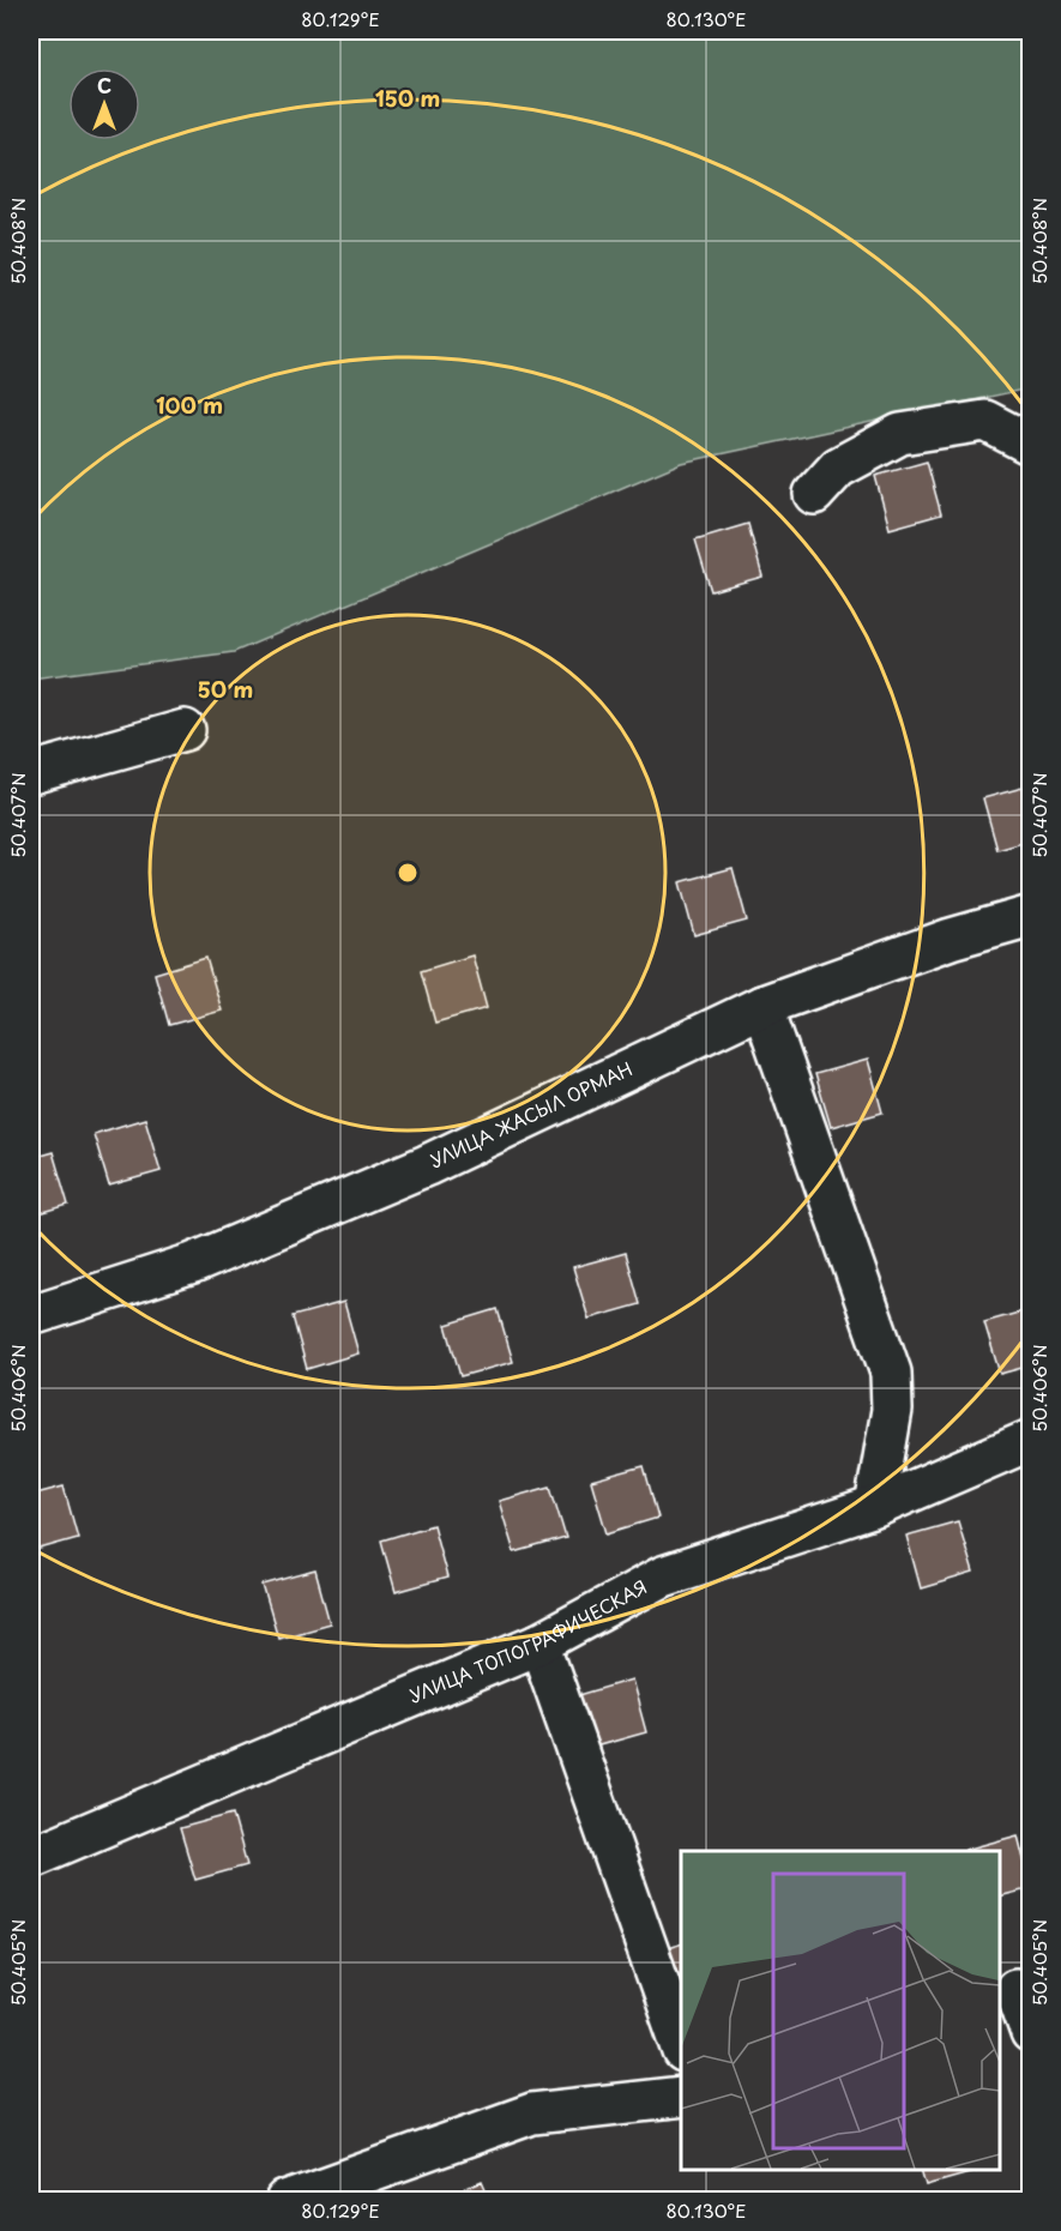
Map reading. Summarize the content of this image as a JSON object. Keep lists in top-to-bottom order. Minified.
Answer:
{"streets":{"street":["УЛИЦА ЖАСЫЛ ОРМАН","УЛИЦА ТОПОГРАФИЧЕСКАЯ"]},"north":"top","coordinates":["80.129°E","80.130°E","50.408°N","50.407°N","50.406°N","50.405°N"],"rings":["150 m","100 m","50 m"]}
